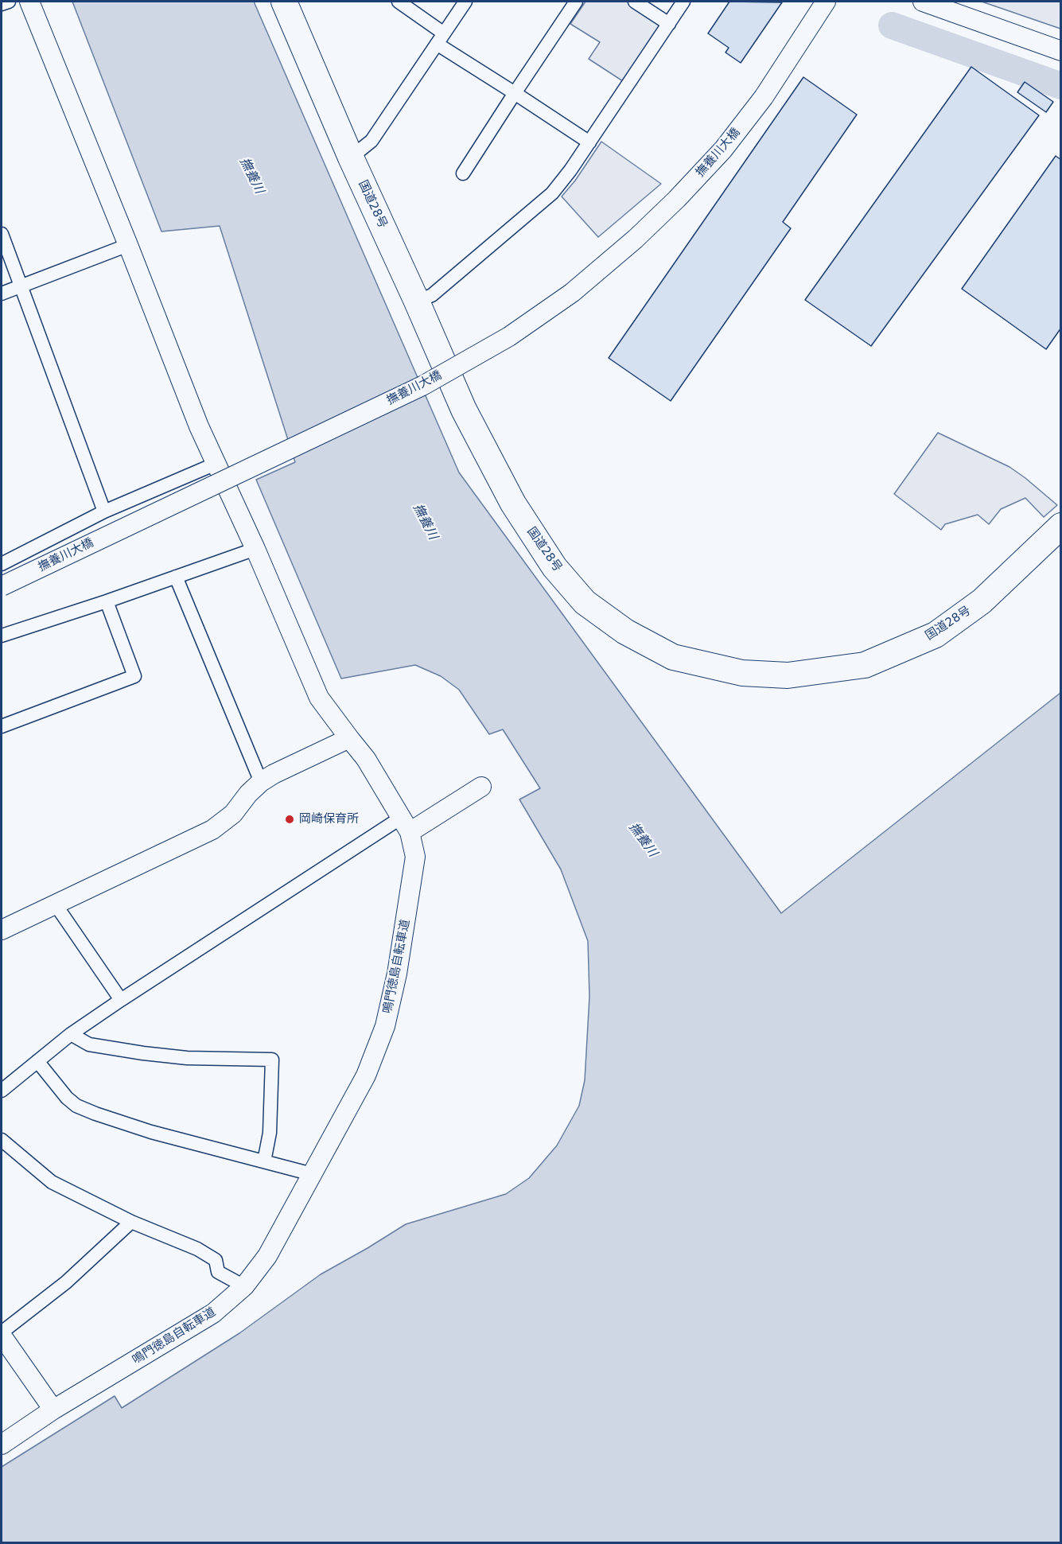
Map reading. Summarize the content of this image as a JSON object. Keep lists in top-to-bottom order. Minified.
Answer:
{"streets":{"highway":["国道28号"],"street":["撫養川大橋","鳴門徳島自転車道"]},"water":["撫養川"],"places":["岡崎保育所"]}
